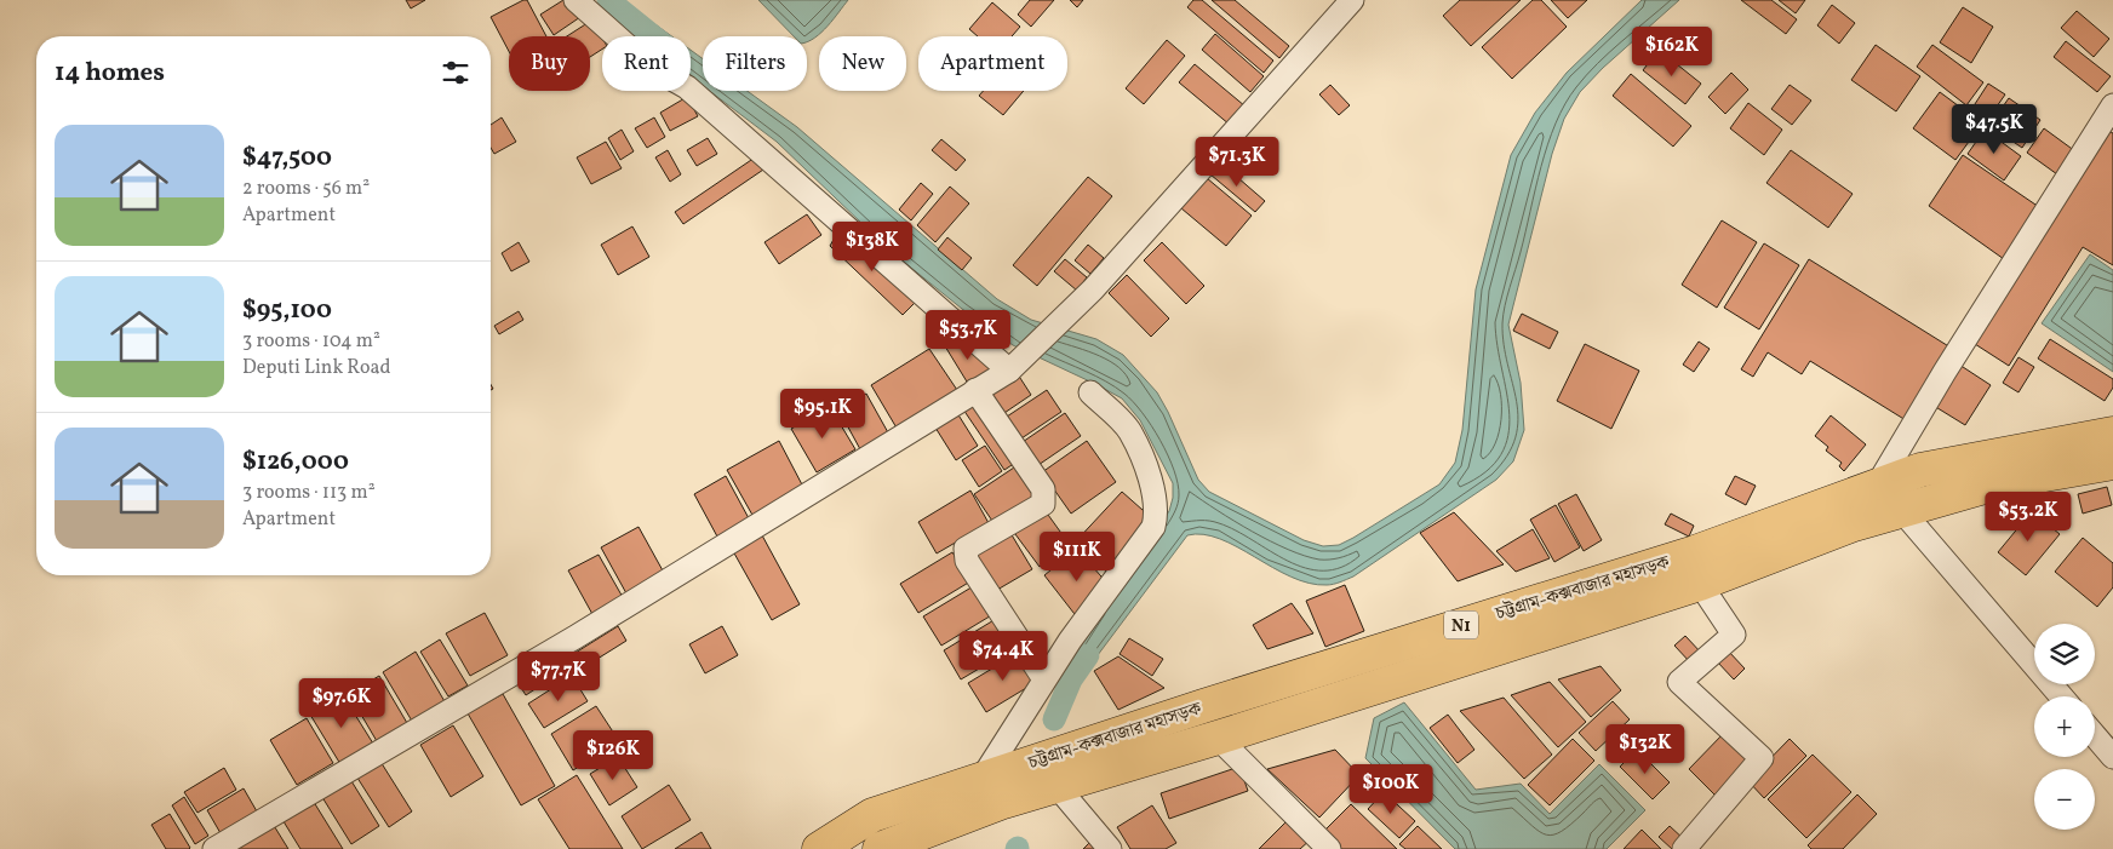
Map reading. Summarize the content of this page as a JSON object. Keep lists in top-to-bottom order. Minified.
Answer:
{"streets":{"highway":["চট্টগ্রাম-কক্সবাজার মহাসড়ক","N1"]},"page":{"price":["$162K","$47.5K","$71.3K","$138K","$53.7K","$95.1K","$53.2K","$111K","$74.4K","$77.7K","$97.6K","$132K","$126K","$100K"],"chip":["Buy","Rent","Filters","New","Apartment"],"heading":"14 homes","list":[{"name":"$47,500","note":"2 rooms · 56 m² · Apartment"},{"name":"$95,100","note":"3 rooms · 104 m² · Deputi Link Road"},{"name":"$126,000","note":"3 rooms · 113 m² · Apartment"}],"map_buttons":["+","−"]}}
